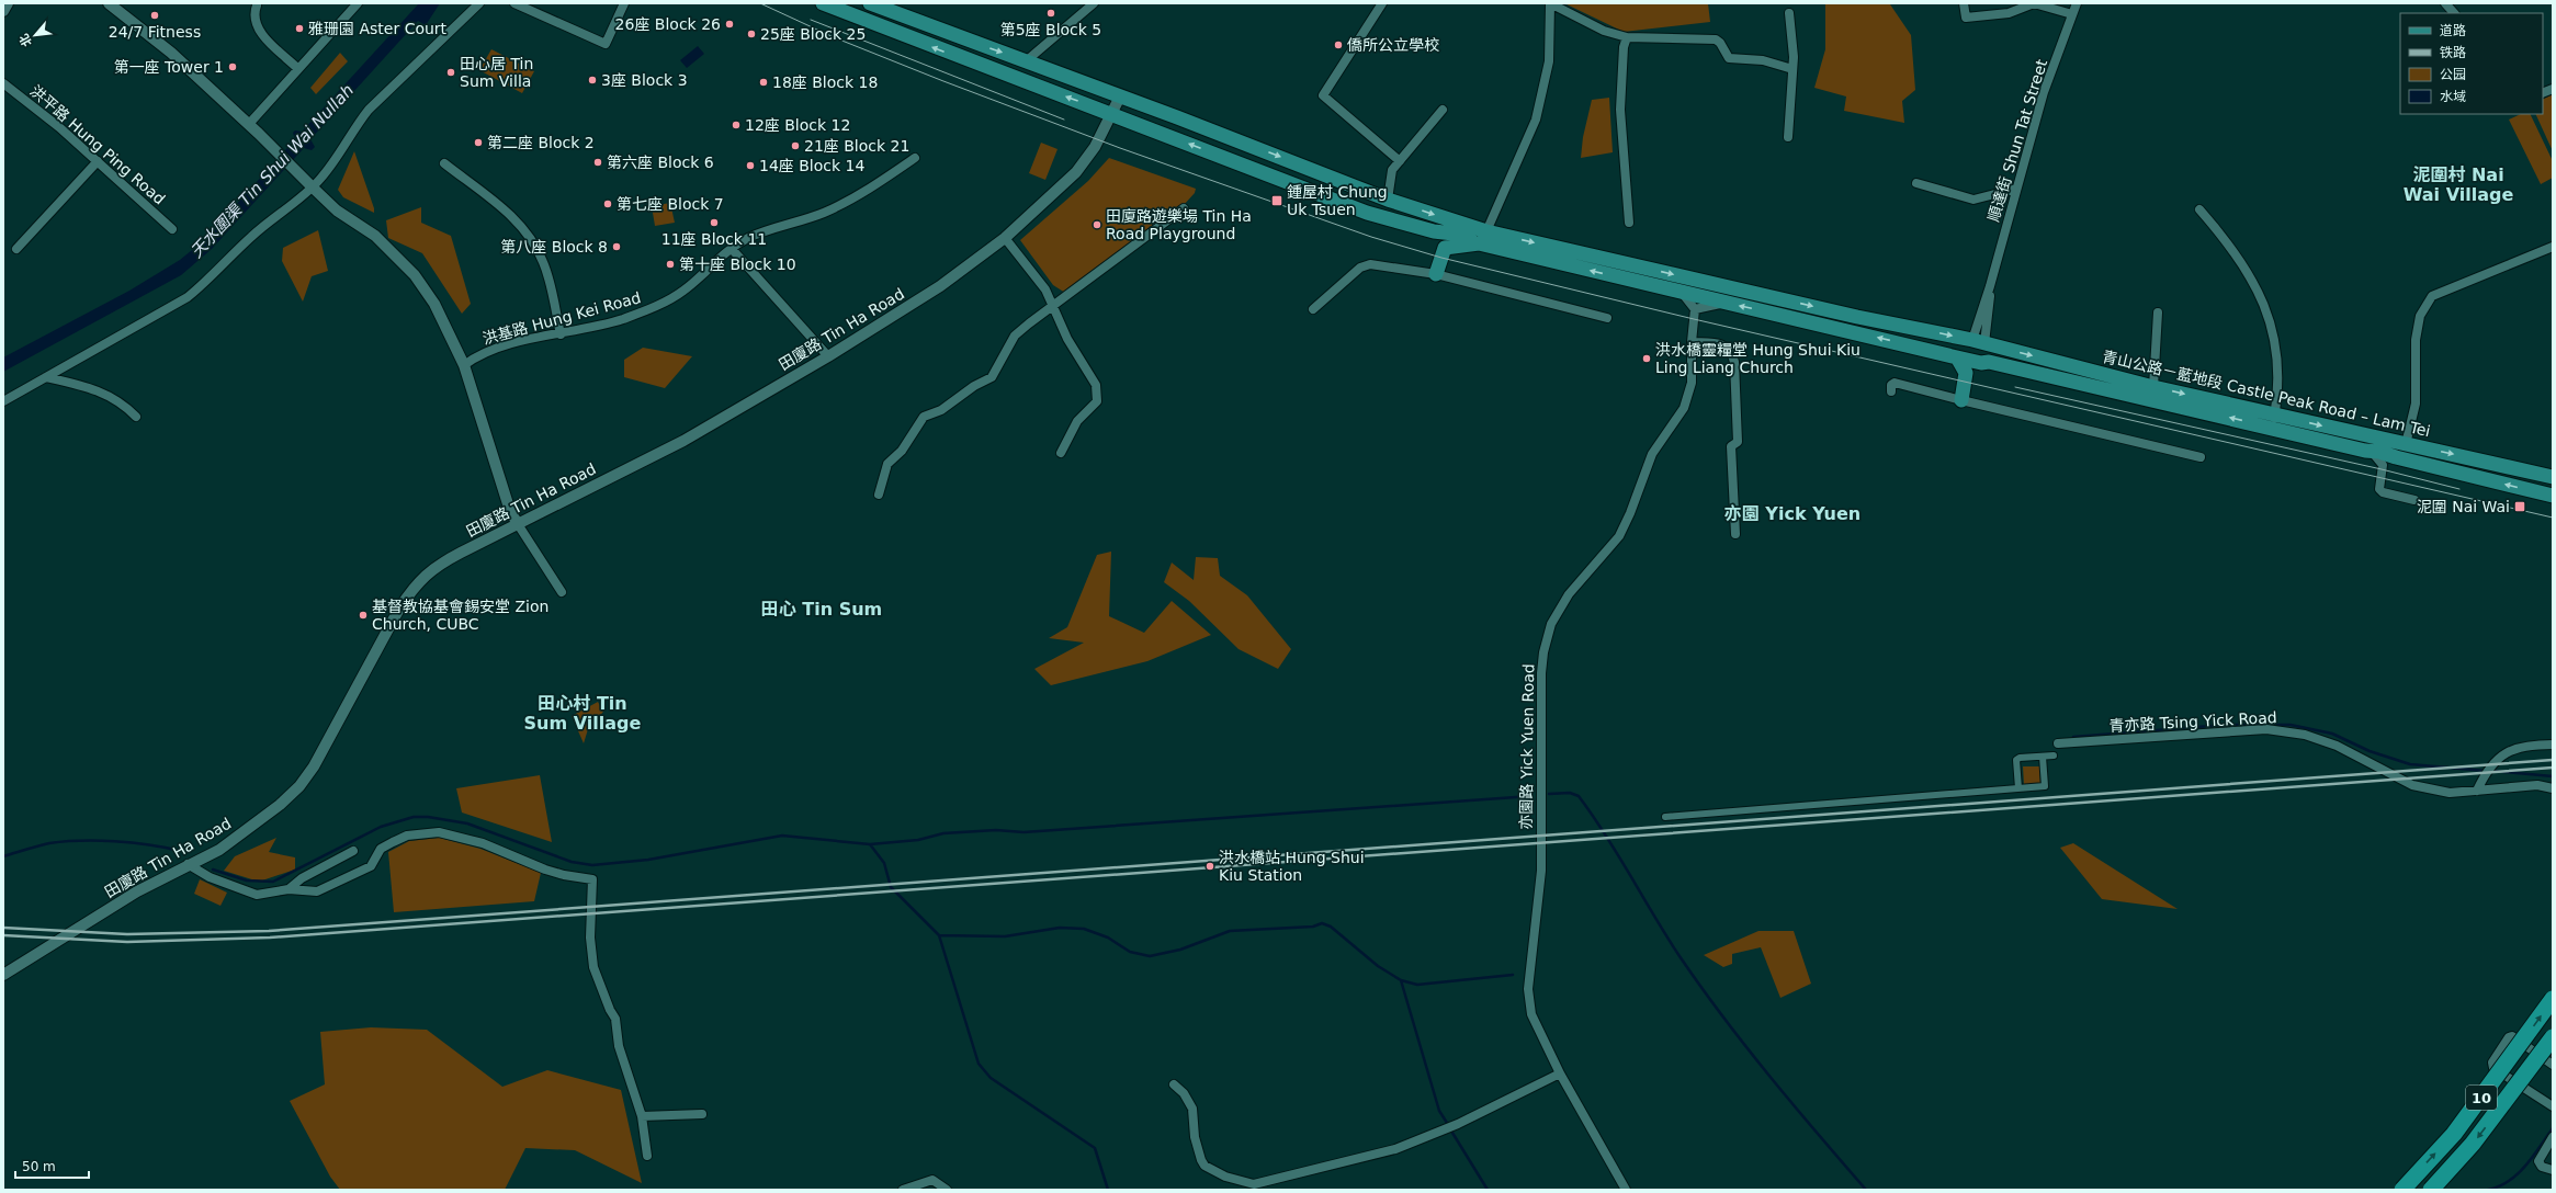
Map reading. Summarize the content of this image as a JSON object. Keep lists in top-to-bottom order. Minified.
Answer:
{"streets":{"highway":["10"],"main road":["青山公路－藍地段 Castle Peak Road – Lam Tei"],"street":["順達街 Shun Tat Street","洪平路 Hung Ping Road","洪基路 Hung Kei Road","田廈路 Tin Ha Road","青亦路 Tsing Yick Road","亦園路 Yick Yuen Road"]},"crossings":[["順達街 Shun Tat Street","青山公路－藍地段 Castle Peak Road – Lam Tei"],["田廈路 Tin Ha Road","青山公路－藍地段 Castle Peak Road – Lam Tei"]],"districts":["泥圍村 Nai Wai Village","亦園 Yick Yuen","田心 Tin Sum","田心村 Tin Sum Village"],"water":["天水圍渠 Tin Shui Wai Nullah"],"places":{"other":["第5座 Block 5","24/7 Fitness","26座 Block 26","雅珊園 Aster Court","25座 Block 25","僑所公立學校","第一座 Tower 1","田心居 Tin Sum Villa","3座 Block 3","18座 Block 18","12座 Block 12","第二座 Block 2","21座 Block 21","第六座 Block 6","14座 Block 14","第七座 Block 7","11座 Block 11","田廈路遊樂場 Tin Ha Road Playground","第八座 Block 8","第十座 Block 10","洪水橋靈糧堂 Hung Shui Kiu Ling Liang Church","基督教協基會錫安堂 Zion Church, CUBC","洪水橋站 Hung Shui Kiu Station"],"transit":["鍾屋村 Chung Uk Tsuen","泥圍 Nai Wai"]},"legend":["道路","铁路","公园","水域"],"scale_bar":"50 m","north":"bottom left"}
